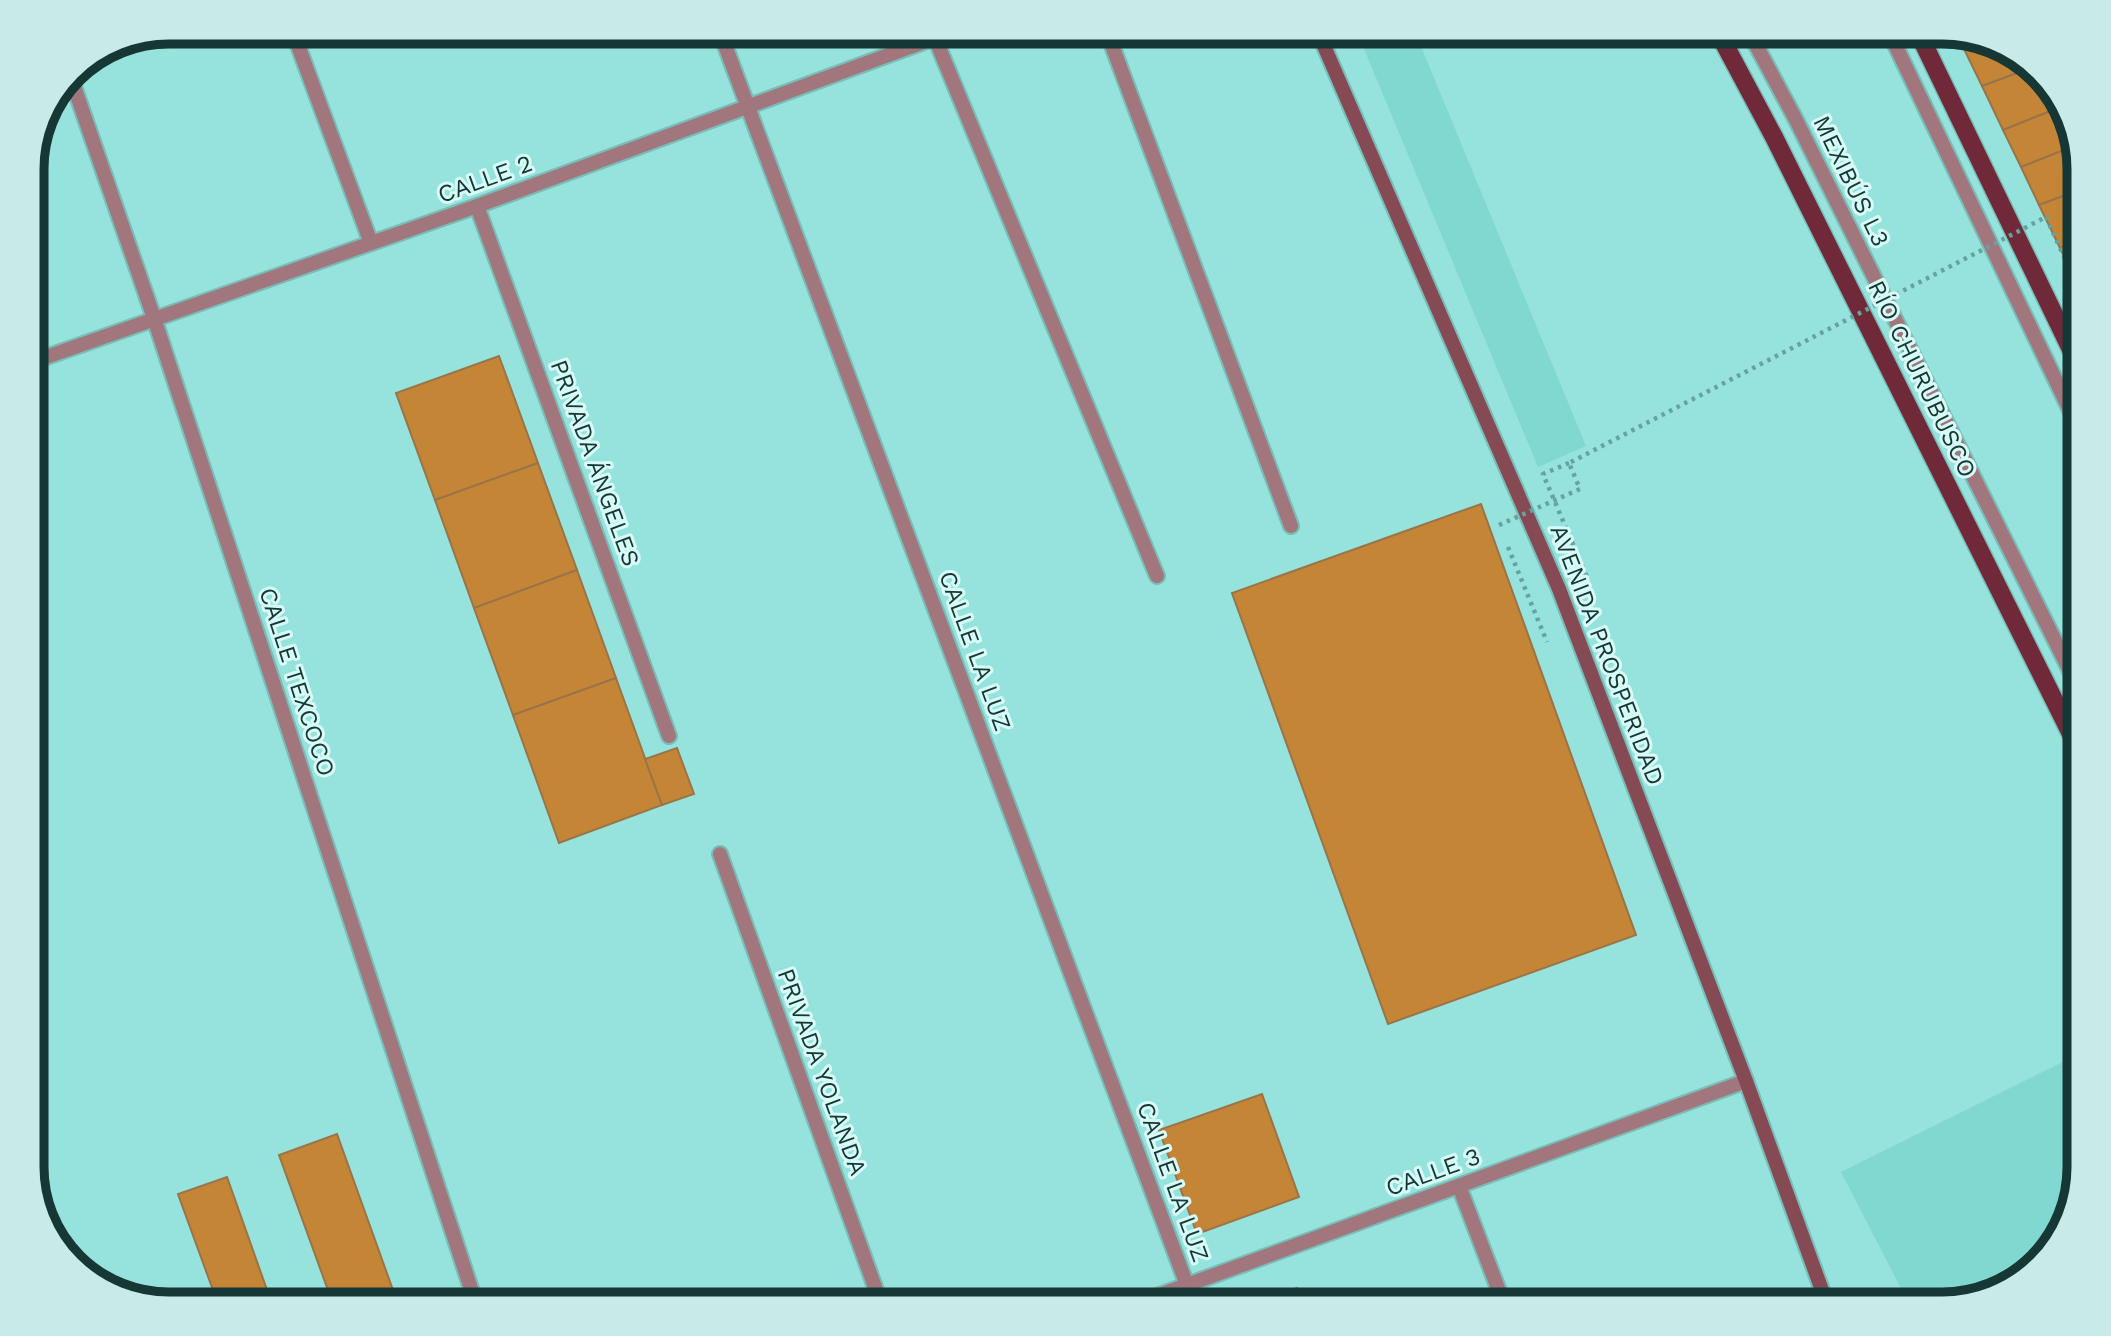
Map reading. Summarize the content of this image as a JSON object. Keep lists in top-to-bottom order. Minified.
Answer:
{"streets":{"main road":["RÍO CHURUBUSCO"],"street":["CALLE 2","MEXIBÚS L3","PRIVADA ÁNGELES","CALLE LA LUZ","AVENIDA PROSPERIDAD","CALLE TEXCOCO","PRIVADA YOLANDA","CALLE 3"]},"crossings":[["CALLE 2","PRIVADA ÁNGELES"],["CALLE 2","CALLE LA LUZ"],["CALLE 2","CALLE TEXCOCO"],["CALLE LA LUZ","CALLE 3"],["AVENIDA PROSPERIDAD","CALLE 3"]]}
